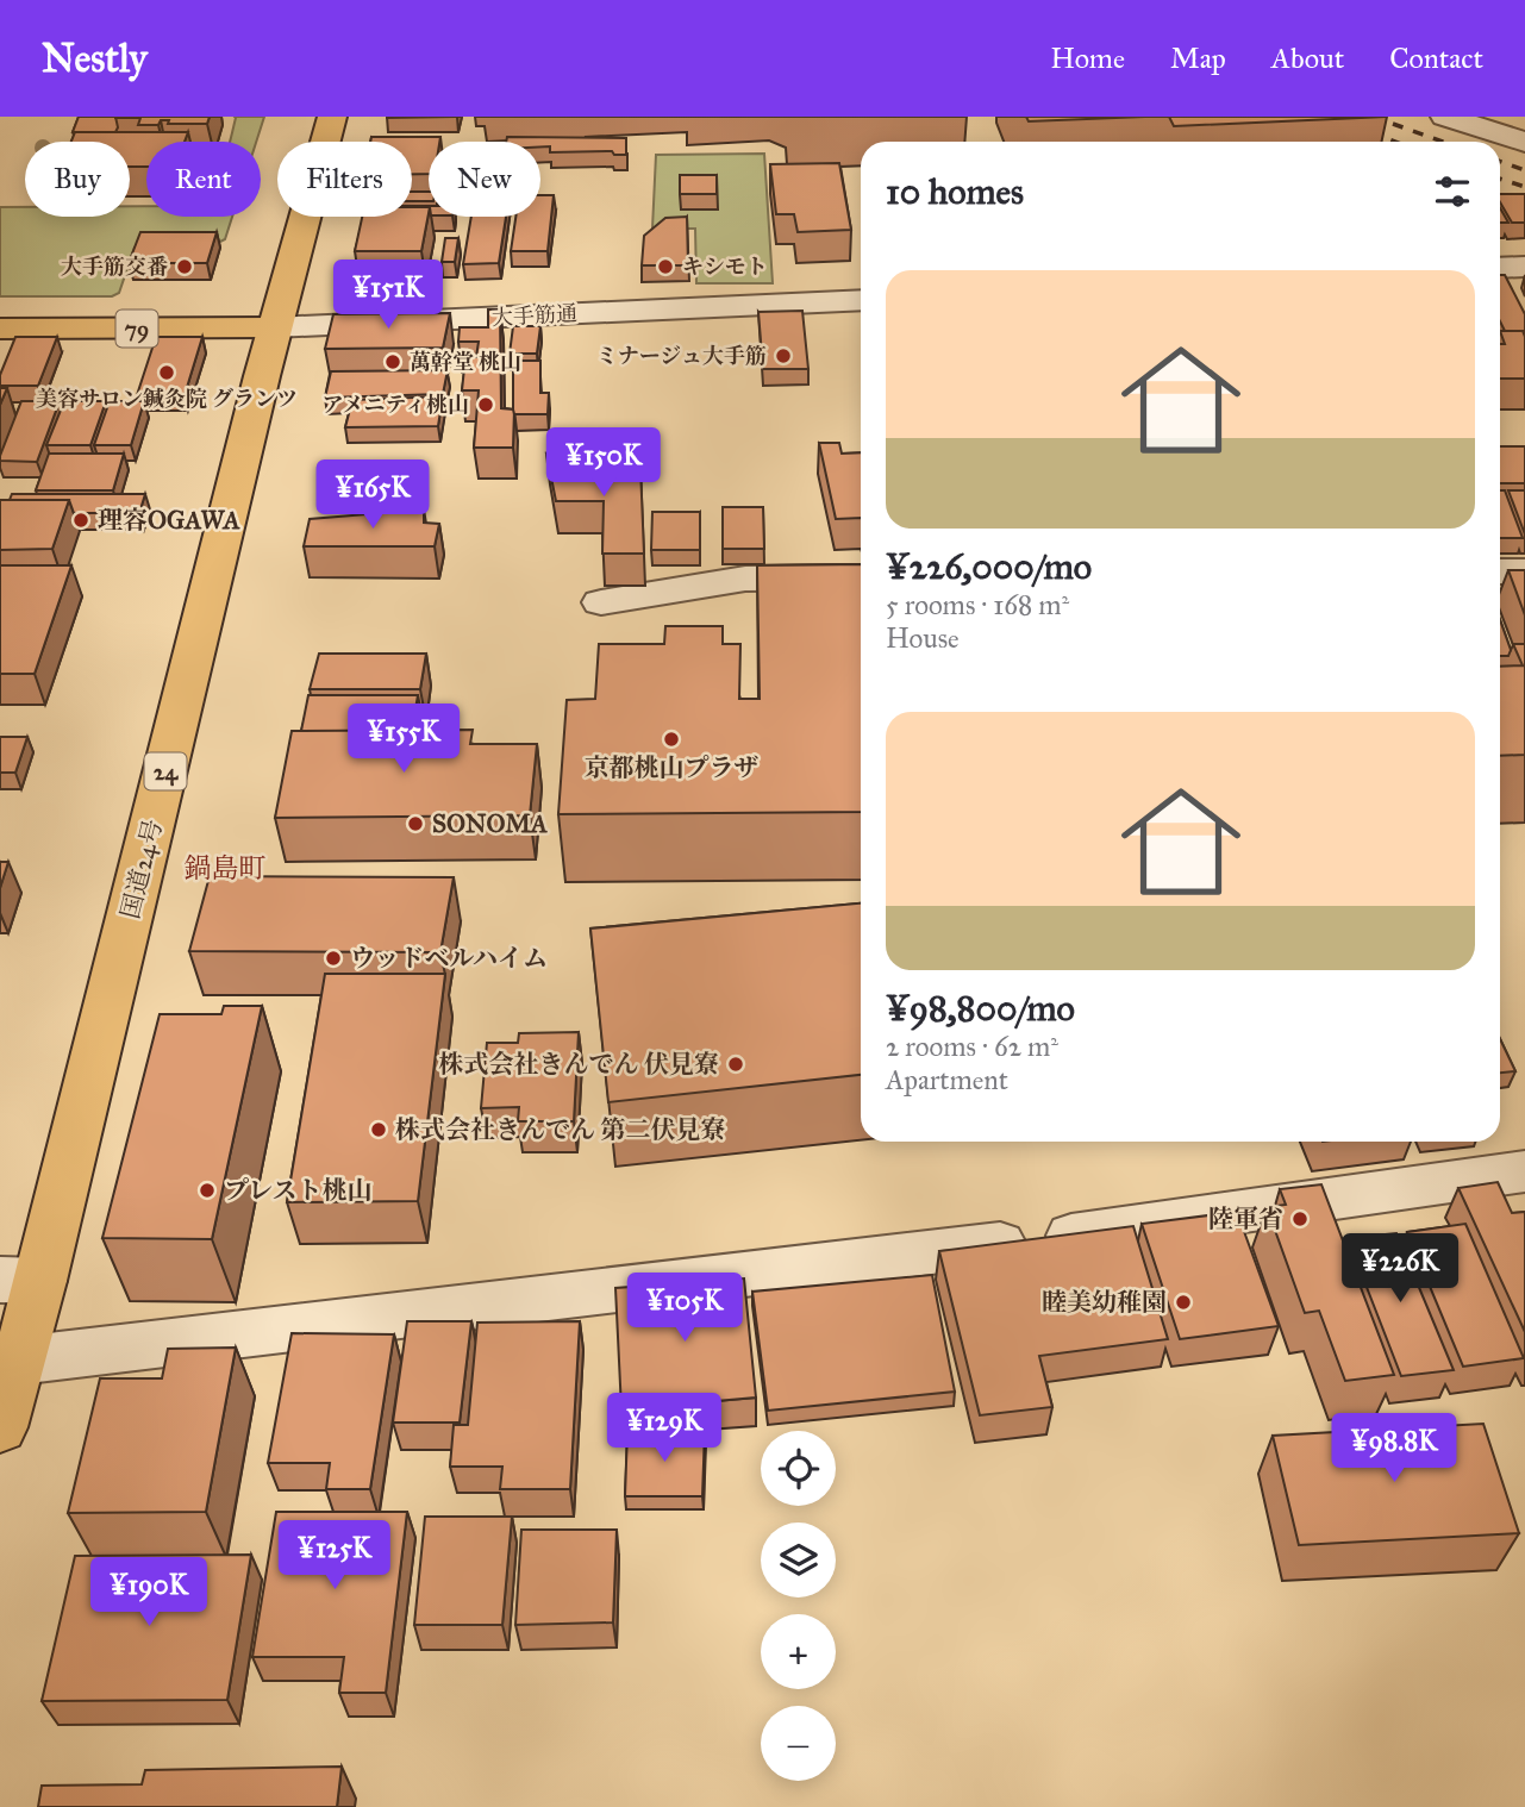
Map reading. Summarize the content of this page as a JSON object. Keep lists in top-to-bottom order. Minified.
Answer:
{"streets":{"main road":["大手筋通","79","24","国道24号"]},"crossings":[["大手筋通","国道24号"]],"districts":["鍋島町"],"places":["大手筋交番","キシモト","ミナージュ大手筋","萬幹堂 桃山","美容サロン鍼灸院 グランツ","アメニティ桃山","理容OGAWA","京都桃山プラザ","SONOMA","ウッドベルハイム","株式会社きんでん 伏見寮","株式会社きんでん 第二伏見寮","プレスト桃山","陸軍省","睦美幼稚園"],"page":{"header":"Nestly","nav":["Home","Map","About","Contact"],"chip":["Buy","Rent","Filters","New"],"heading":"10 homes","list":[{"name":"¥226,000/mo","note":"5 rooms · 168 m² · House"},{"name":"¥98,800/mo","note":"2 rooms · 62 m² · Apartment"}],"price":["¥151K","¥150K","¥165K","¥155K","¥226K","¥105K","¥129K","¥98.8K","¥125K","¥190K"],"map_buttons":["+","−"]}}
